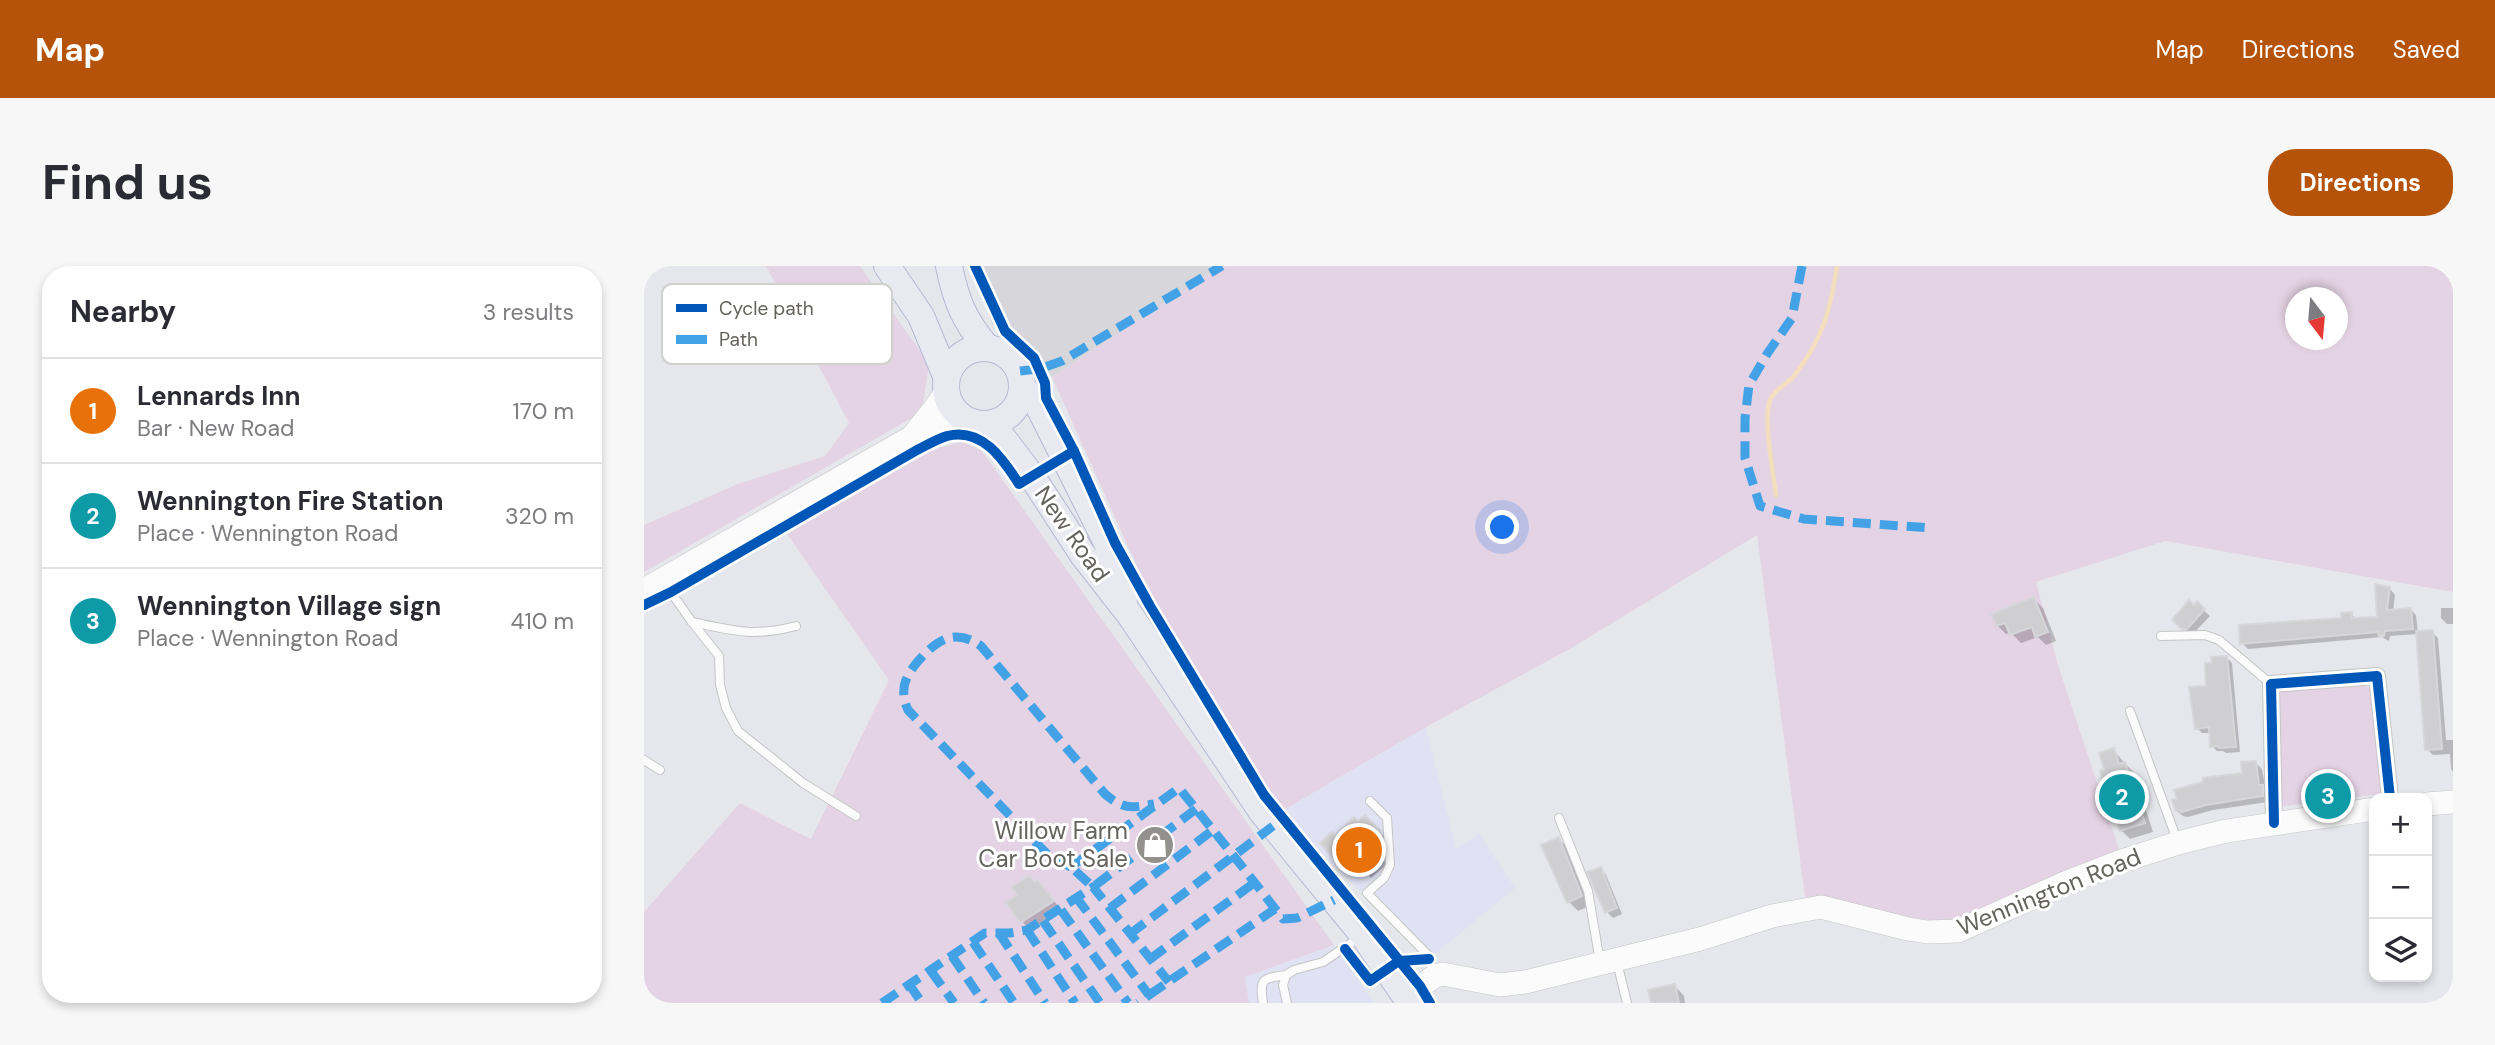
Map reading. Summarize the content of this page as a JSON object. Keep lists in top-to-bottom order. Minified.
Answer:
{"streets":{"main road":["New Road","Wennington Road"]},"places":{"shop":["Willow Farm Car Boot Sale"]},"legend":["Cycle path","Path"],"north":"bottom","page":{"header":"Map","nav":["Map","Directions","Saved"],"buttons":"Directions","title":"Find us","heading":["Nearby","3 results"],"list":[{"mark":"1","name":"Lennards Inn","note":"Bar · New Road","value":"170 m"},{"mark":"2","name":"Wennington Fire Station","note":"Place · Wennington Road","value":"320 m"},{"mark":"3","name":"Wennington Village sign","note":"Place · Wennington Road","value":"410 m"}],"pins":["3","2","1"],"map_buttons":["+","−"]}}
